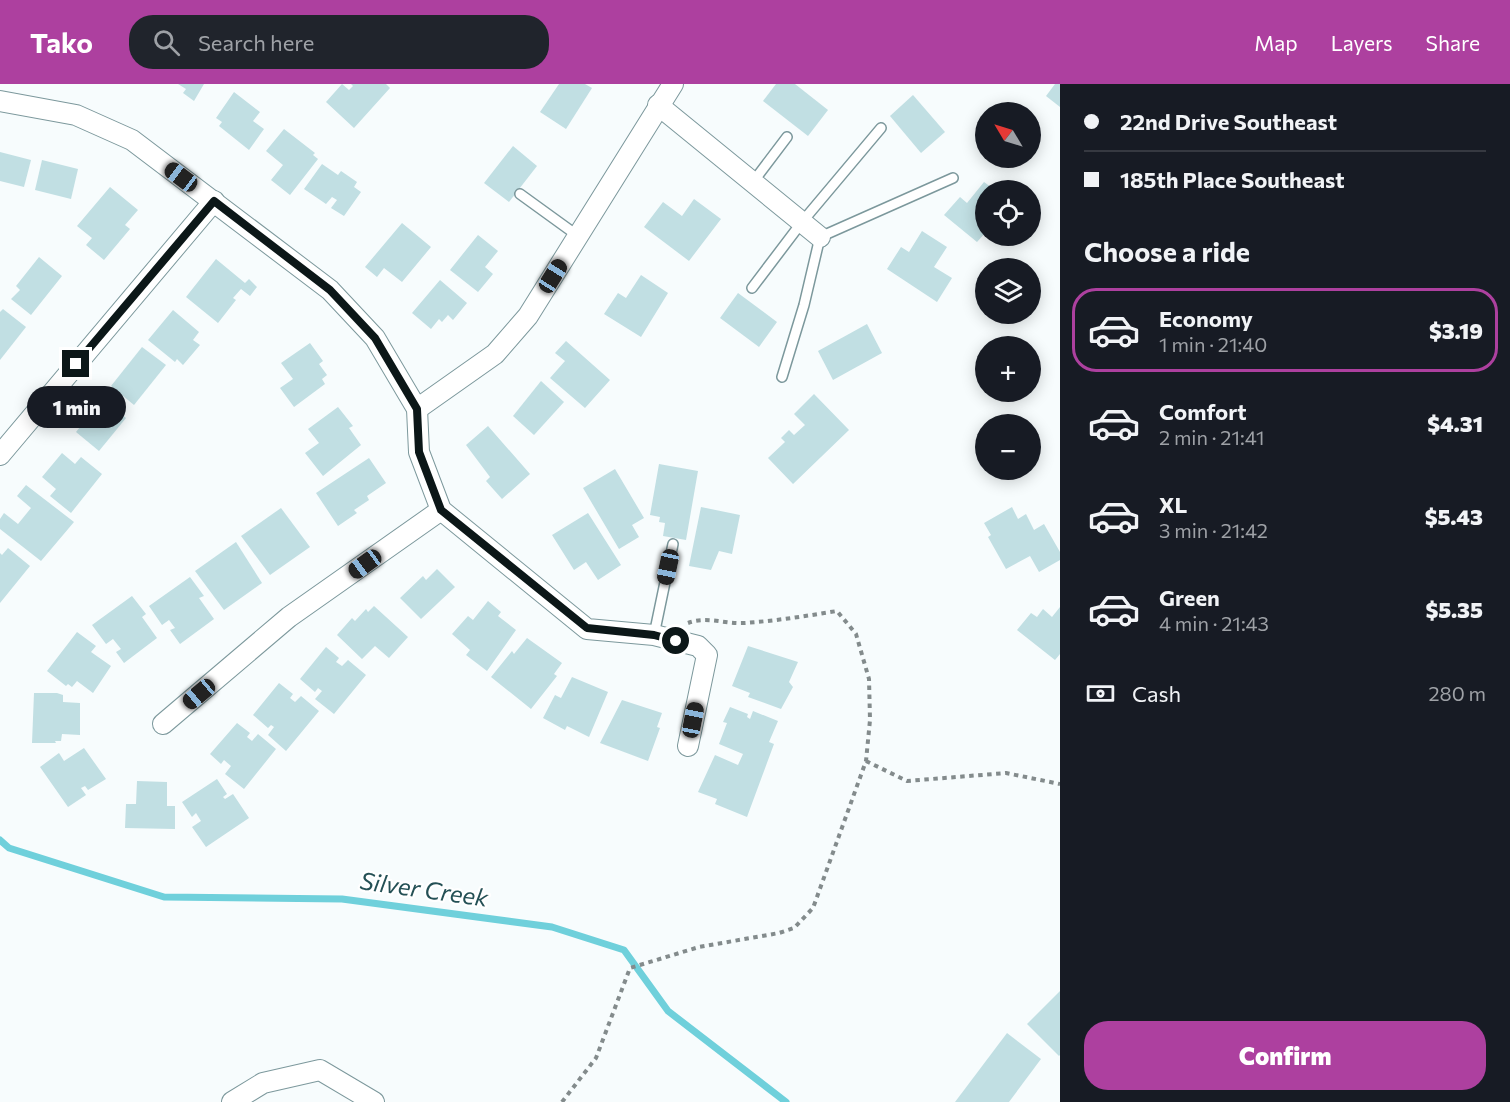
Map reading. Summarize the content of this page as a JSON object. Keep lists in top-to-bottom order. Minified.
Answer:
{"water":["Silver Creek"],"north":"top left","page":{"header":"Tako","search":"Search here","nav":["Map","Layers","Share"],"banner":["22nd Drive Southeast","185th Place Southeast"],"map_buttons":["+","−"],"heading":"Choose a ride","list":[{"name":"Economy","note":"1 min · 21:40","value":"$3.19"},{"name":"Comfort","note":"2 min · 21:41","value":"$4.31"},{"name":"XL","note":"3 min · 21:42","value":"$5.43"},{"name":"Green","note":"4 min · 21:43","value":"$5.35"}],"bubble":"1 min","pay":["Cash","280 m"],"buttons":"Confirm"}}
